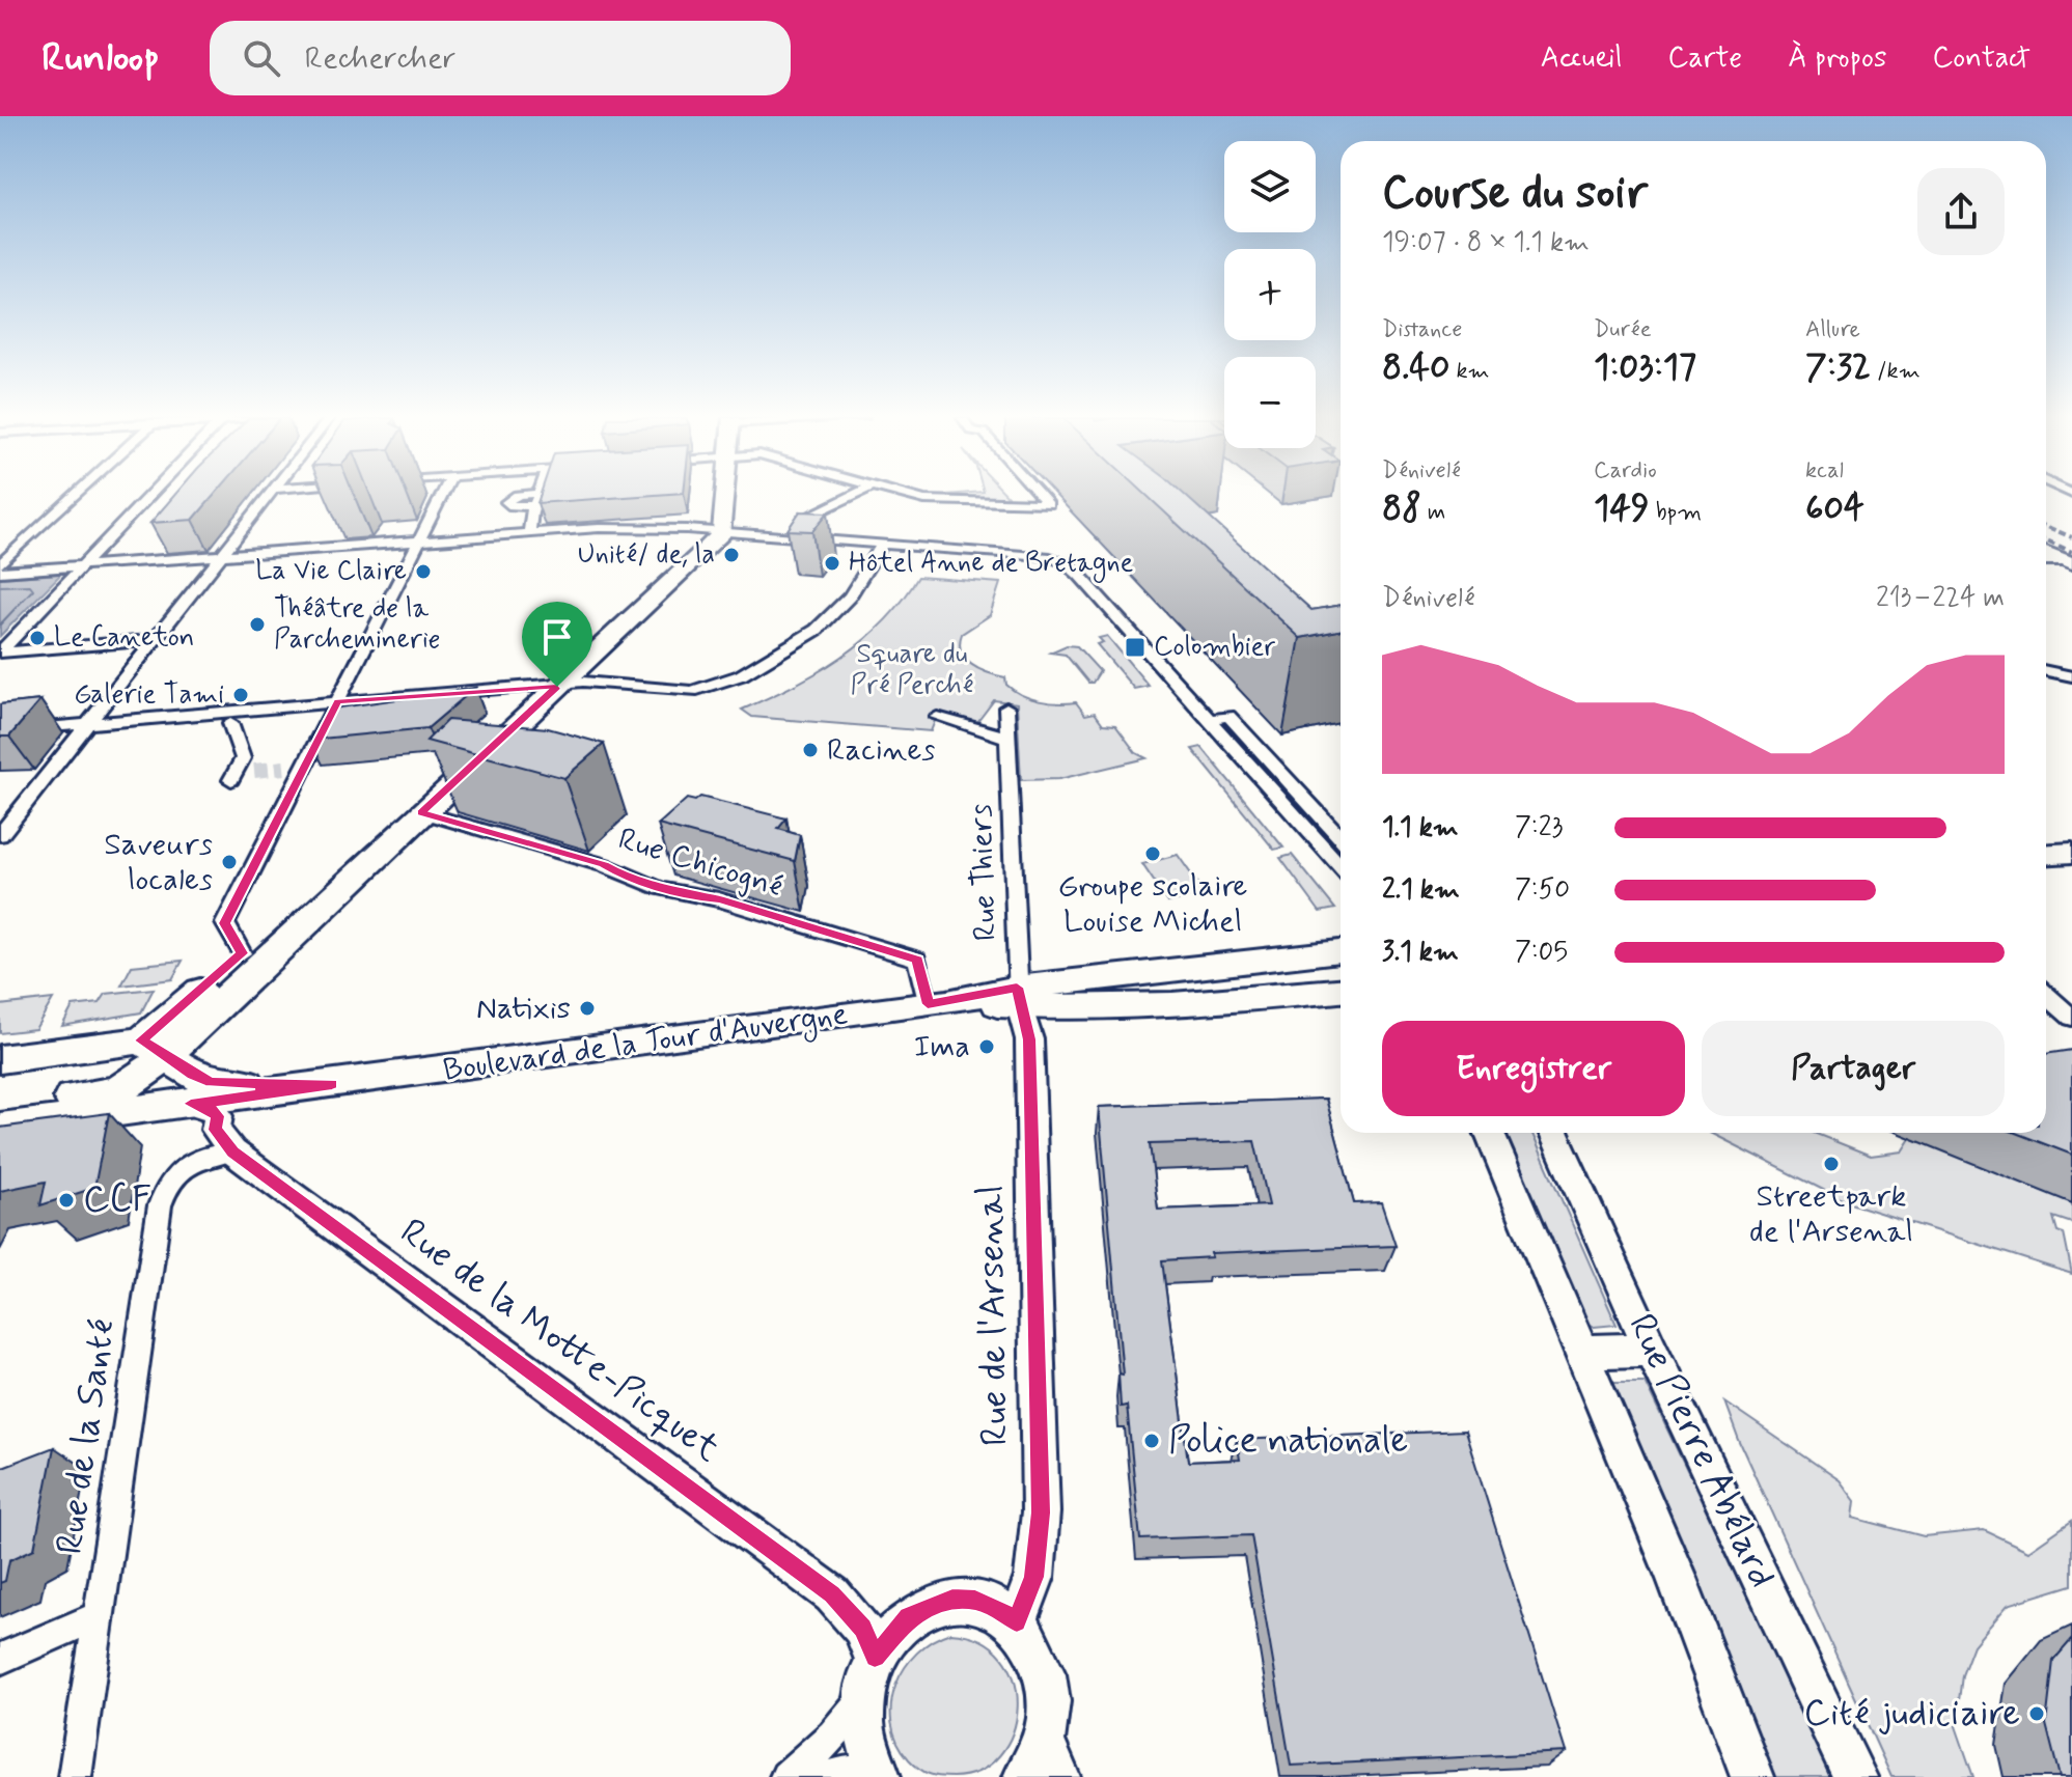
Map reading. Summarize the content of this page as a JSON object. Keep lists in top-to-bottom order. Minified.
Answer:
{"streets":{"main road":["Boulevard de la Tour d'Auvergne"],"street":["Rue Chicogné","Rue Thiers","Rue de l'Arsenal","Rue de la Motte-Picquet","Rue de la Santé","Rue Pierre Abélard"]},"crossings":[["Rue Chicogné","Boulevard de la Tour d'Auvergne"],["Rue Thiers","Boulevard de la Tour d'Auvergne"],["Rue Thiers","Rue de l'Arsenal"],["Boulevard de la Tour d'Auvergne","Rue de l'Arsenal"],["Rue de la Motte-Picquet","Rue de la Santé"]],"parks":["Square du Pré Perché"],"places":{"other":["Unité/ de, la","Hôtel Anne de Bretagne","La Vie Claire","Théâtre de la Parcheminerie","Le Caneton","Galerie Tami","Racines","Groupe scolaire Louise Michel","Saveurs locales","Natixis","Ima","Streetpark de l'Arsenal","CCF","Police nationale","Cité judiciaire"],"transit":["Colombier"]},"page":{"header":"Runloop","search":"Rechercher","nav":["Accueil","Carte","À propos","Contact"],"map_buttons":["+","−"],"heading":["Course du soir","19:07 · 8 × 1.1 km"],"stats":[["Distance","8.40 km"],["Durée","1:03:17"],["Allure","7:32 /km"],["Dénivelé","88 m"],["Cardio","149 bpm"],["kcal","604"]],"chart":["Dénivelé","213–224 m"],"list":[{"name":"1.1 km","note":"7:23"},{"name":"2.1 km","note":"7:50"},{"name":"3.1 km","note":"7:05"}],"buttons":["Enregistrer","Partager"]}}
